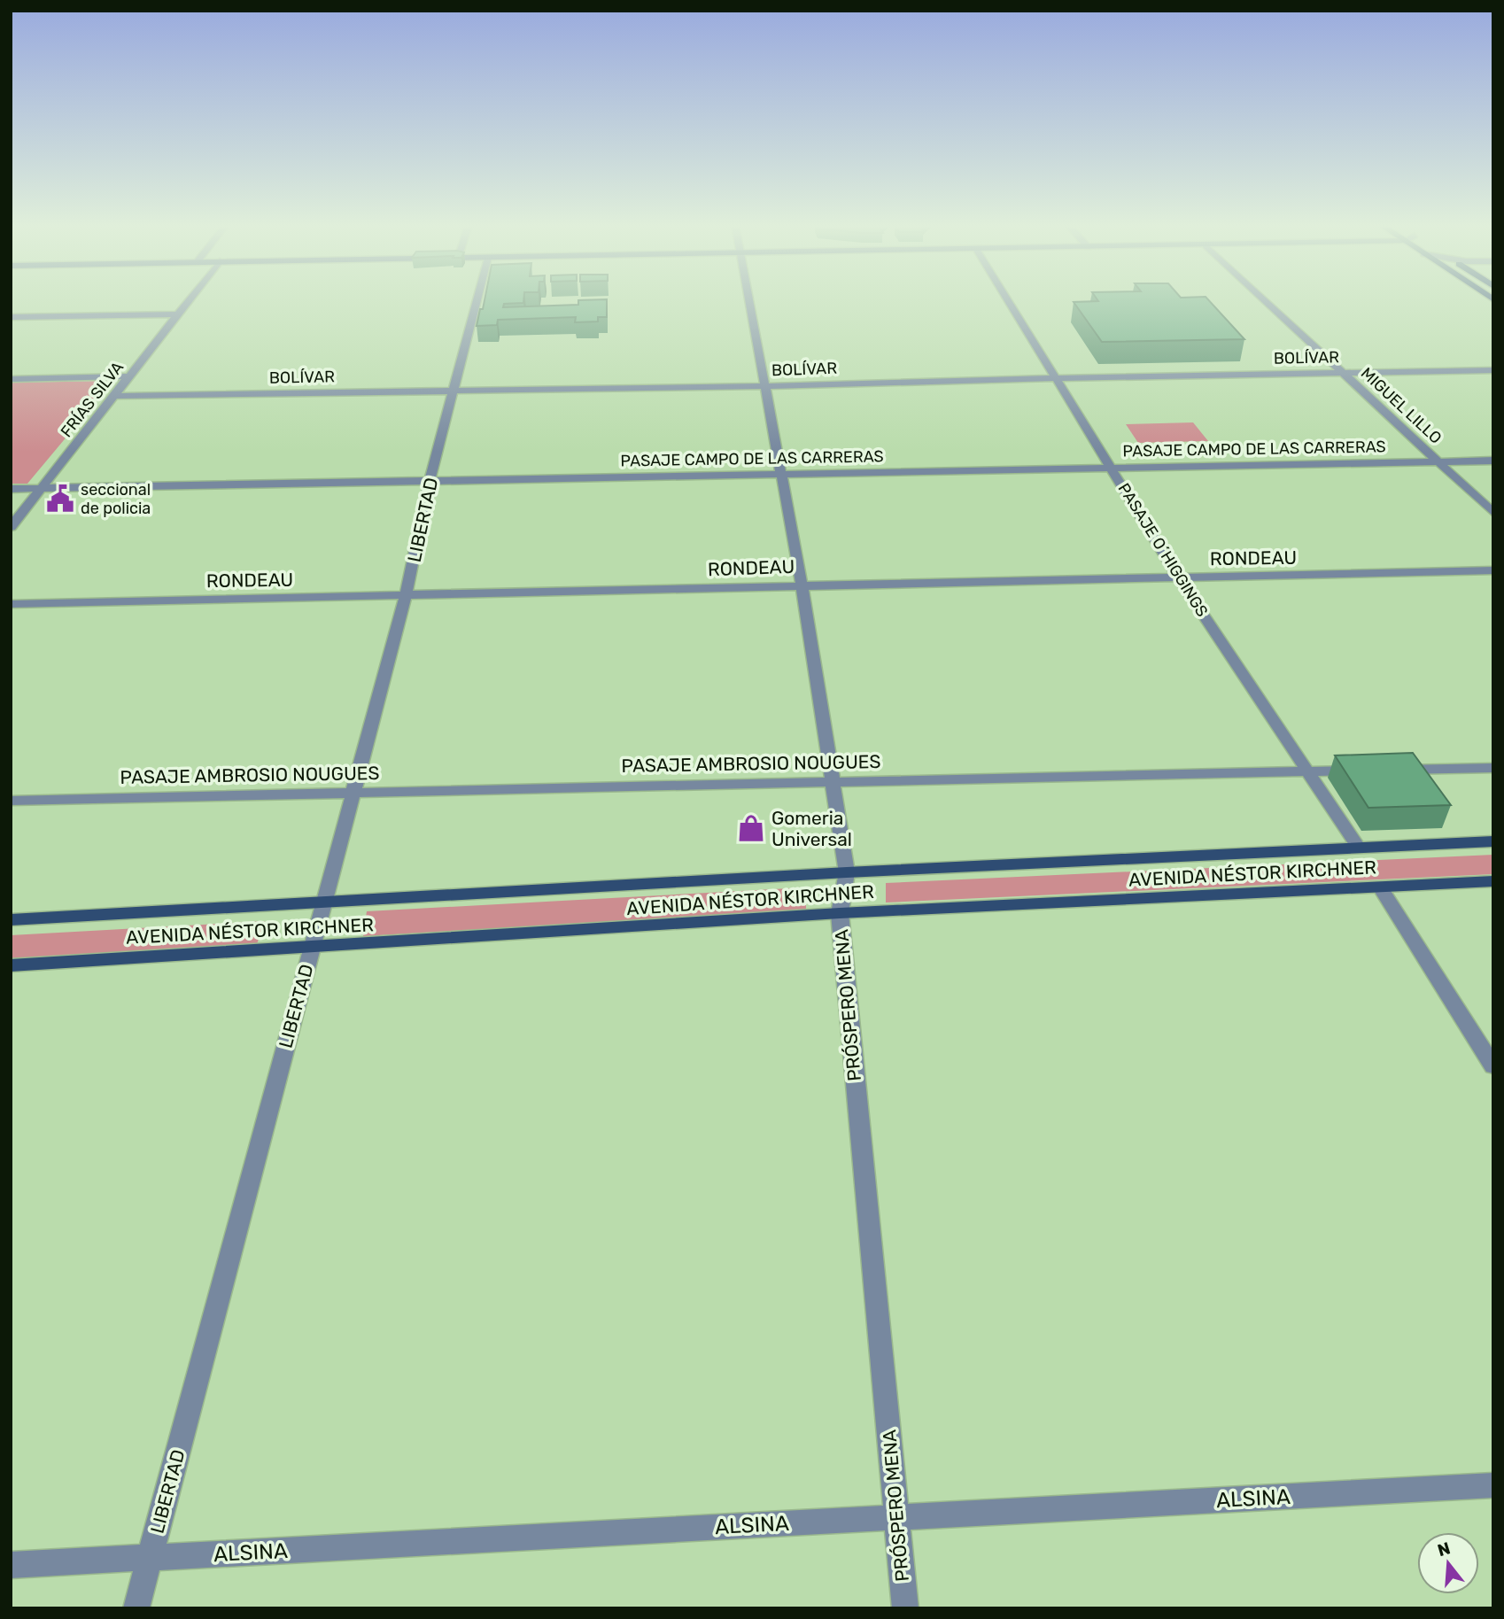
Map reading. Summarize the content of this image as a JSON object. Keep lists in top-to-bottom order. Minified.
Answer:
{"streets":{"main road":["AVENIDA NÉSTOR KIRCHNER"],"street":["BOLÍVAR","FRÍAS SILVA","MIGUEL LILLO","PASAJE CAMPO DE LAS CARRERAS","LIBERTAD","PASAJE O´HIGGINGS","RONDEAU","PASAJE AMBROSIO NOUGUES","PRÓSPERO MENA","ALSINA"]},"crossings":[["BOLÍVAR","FRÍAS SILVA"],["BOLÍVAR","MIGUEL LILLO"],["BOLÍVAR","LIBERTAD"],["BOLÍVAR","PASAJE O´HIGGINGS"],["BOLÍVAR","PRÓSPERO MENA"],["FRÍAS SILVA","PASAJE CAMPO DE LAS CARRERAS"],["MIGUEL LILLO","PASAJE CAMPO DE LAS CARRERAS"],["PASAJE CAMPO DE LAS CARRERAS","LIBERTAD"],["PASAJE CAMPO DE LAS CARRERAS","PASAJE O´HIGGINGS"],["PASAJE CAMPO DE LAS CARRERAS","PRÓSPERO MENA"],["LIBERTAD","RONDEAU"],["LIBERTAD","PASAJE AMBROSIO NOUGUES"],["LIBERTAD","AVENIDA NÉSTOR KIRCHNER"],["LIBERTAD","ALSINA"],["PASAJE O´HIGGINGS","RONDEAU"],["PASAJE O´HIGGINGS","PASAJE AMBROSIO NOUGUES"],["PASAJE O´HIGGINGS","AVENIDA NÉSTOR KIRCHNER"],["RONDEAU","PRÓSPERO MENA"],["PASAJE AMBROSIO NOUGUES","PRÓSPERO MENA"],["AVENIDA NÉSTOR KIRCHNER","PRÓSPERO MENA"],["PRÓSPERO MENA","ALSINA"]],"places":{"public building":["seccional de policia"],"shop":["Gomeria Universal"]},"north":"top"}
